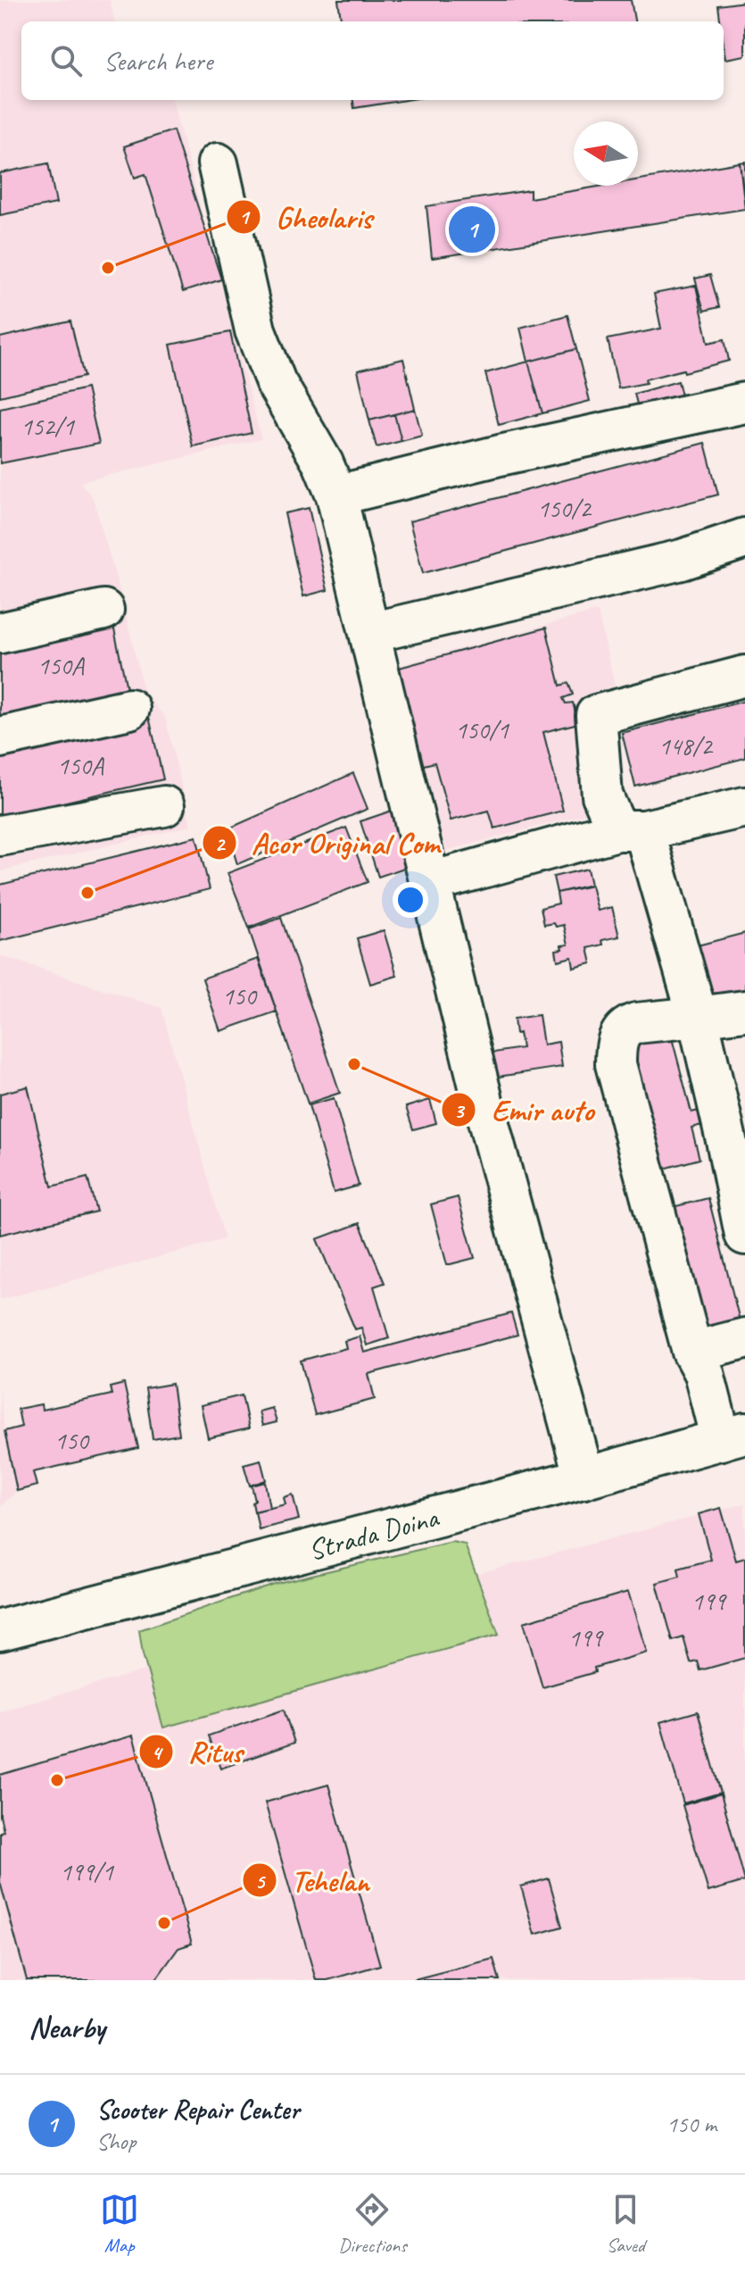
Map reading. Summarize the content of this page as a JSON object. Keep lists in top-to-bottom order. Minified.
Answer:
{"streets":{"main road":["Strada Doina"]},"places":["Gheolaris","Acor Original Com","Emir auto","Ritus","Tehelan"],"house_numbers":["152/1","150/2","150A","150/1","148/2","150A","150","150","199","199","199/1"],"north":"left","page":{"search":"Search here","pins":"1","heading":"Nearby","list":[{"mark":"1","name":"Scooter Repair Center","note":"Shop","value":"150 m"}],"nav":["Map","Directions","Saved"]}}
